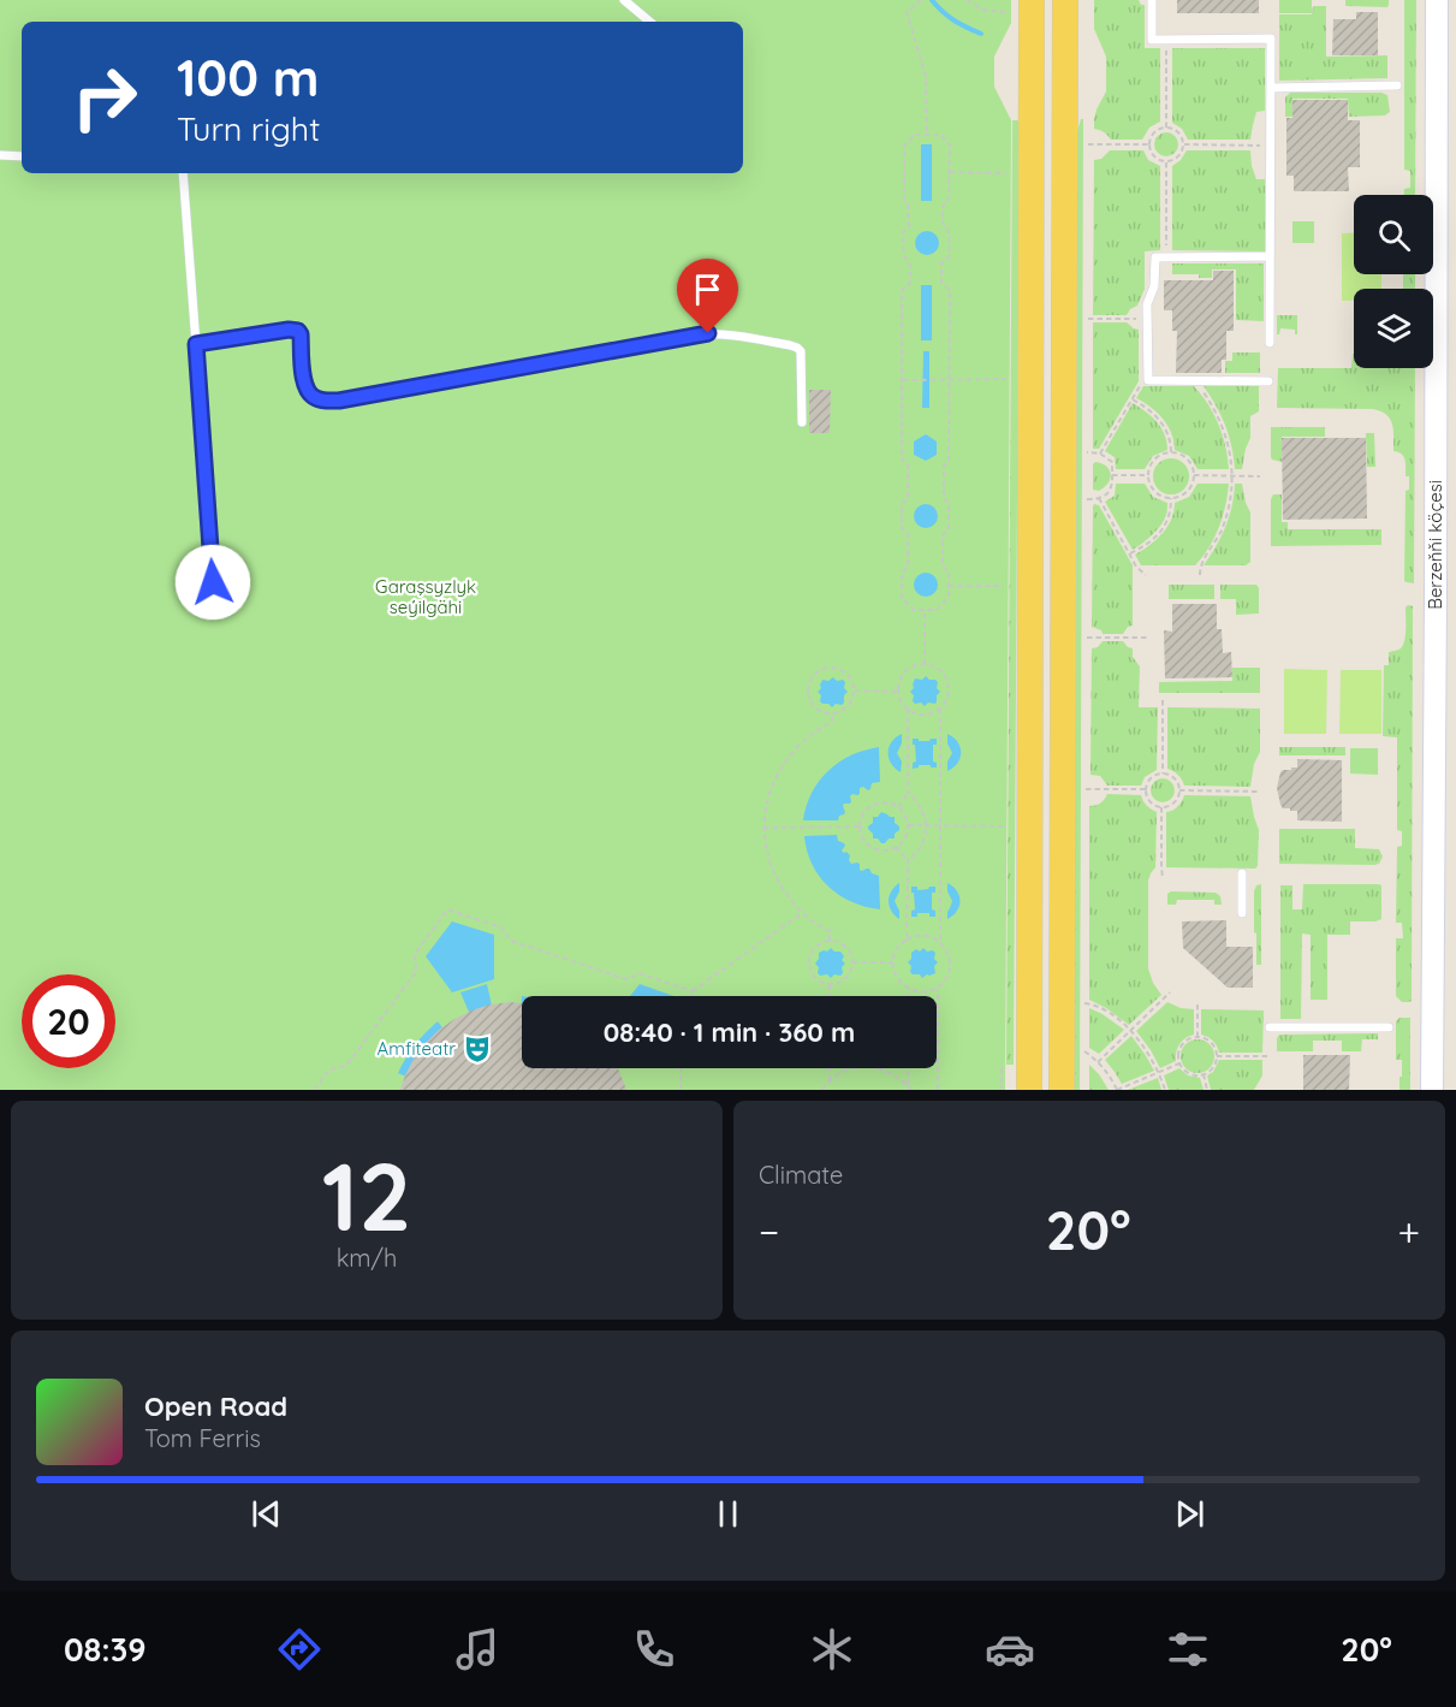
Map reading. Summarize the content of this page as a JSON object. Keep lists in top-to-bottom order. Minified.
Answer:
{"streets":{"street":["Berzeňňi köçesi"]},"parks":["Garaşsyzlyk seýilgähi"],"places":{"theatre":["Amfiteatr"]},"page":{"turn":["100 m","Turn right"],"limit":"20","trip":"08:40 · 1 min · 360 m","tile":[["12","km/h"],"Climate"],"heat":["−","20°","+"],"song":["Open Road","Tom Ferris"],"tabs":["08:39","20°"]}}
